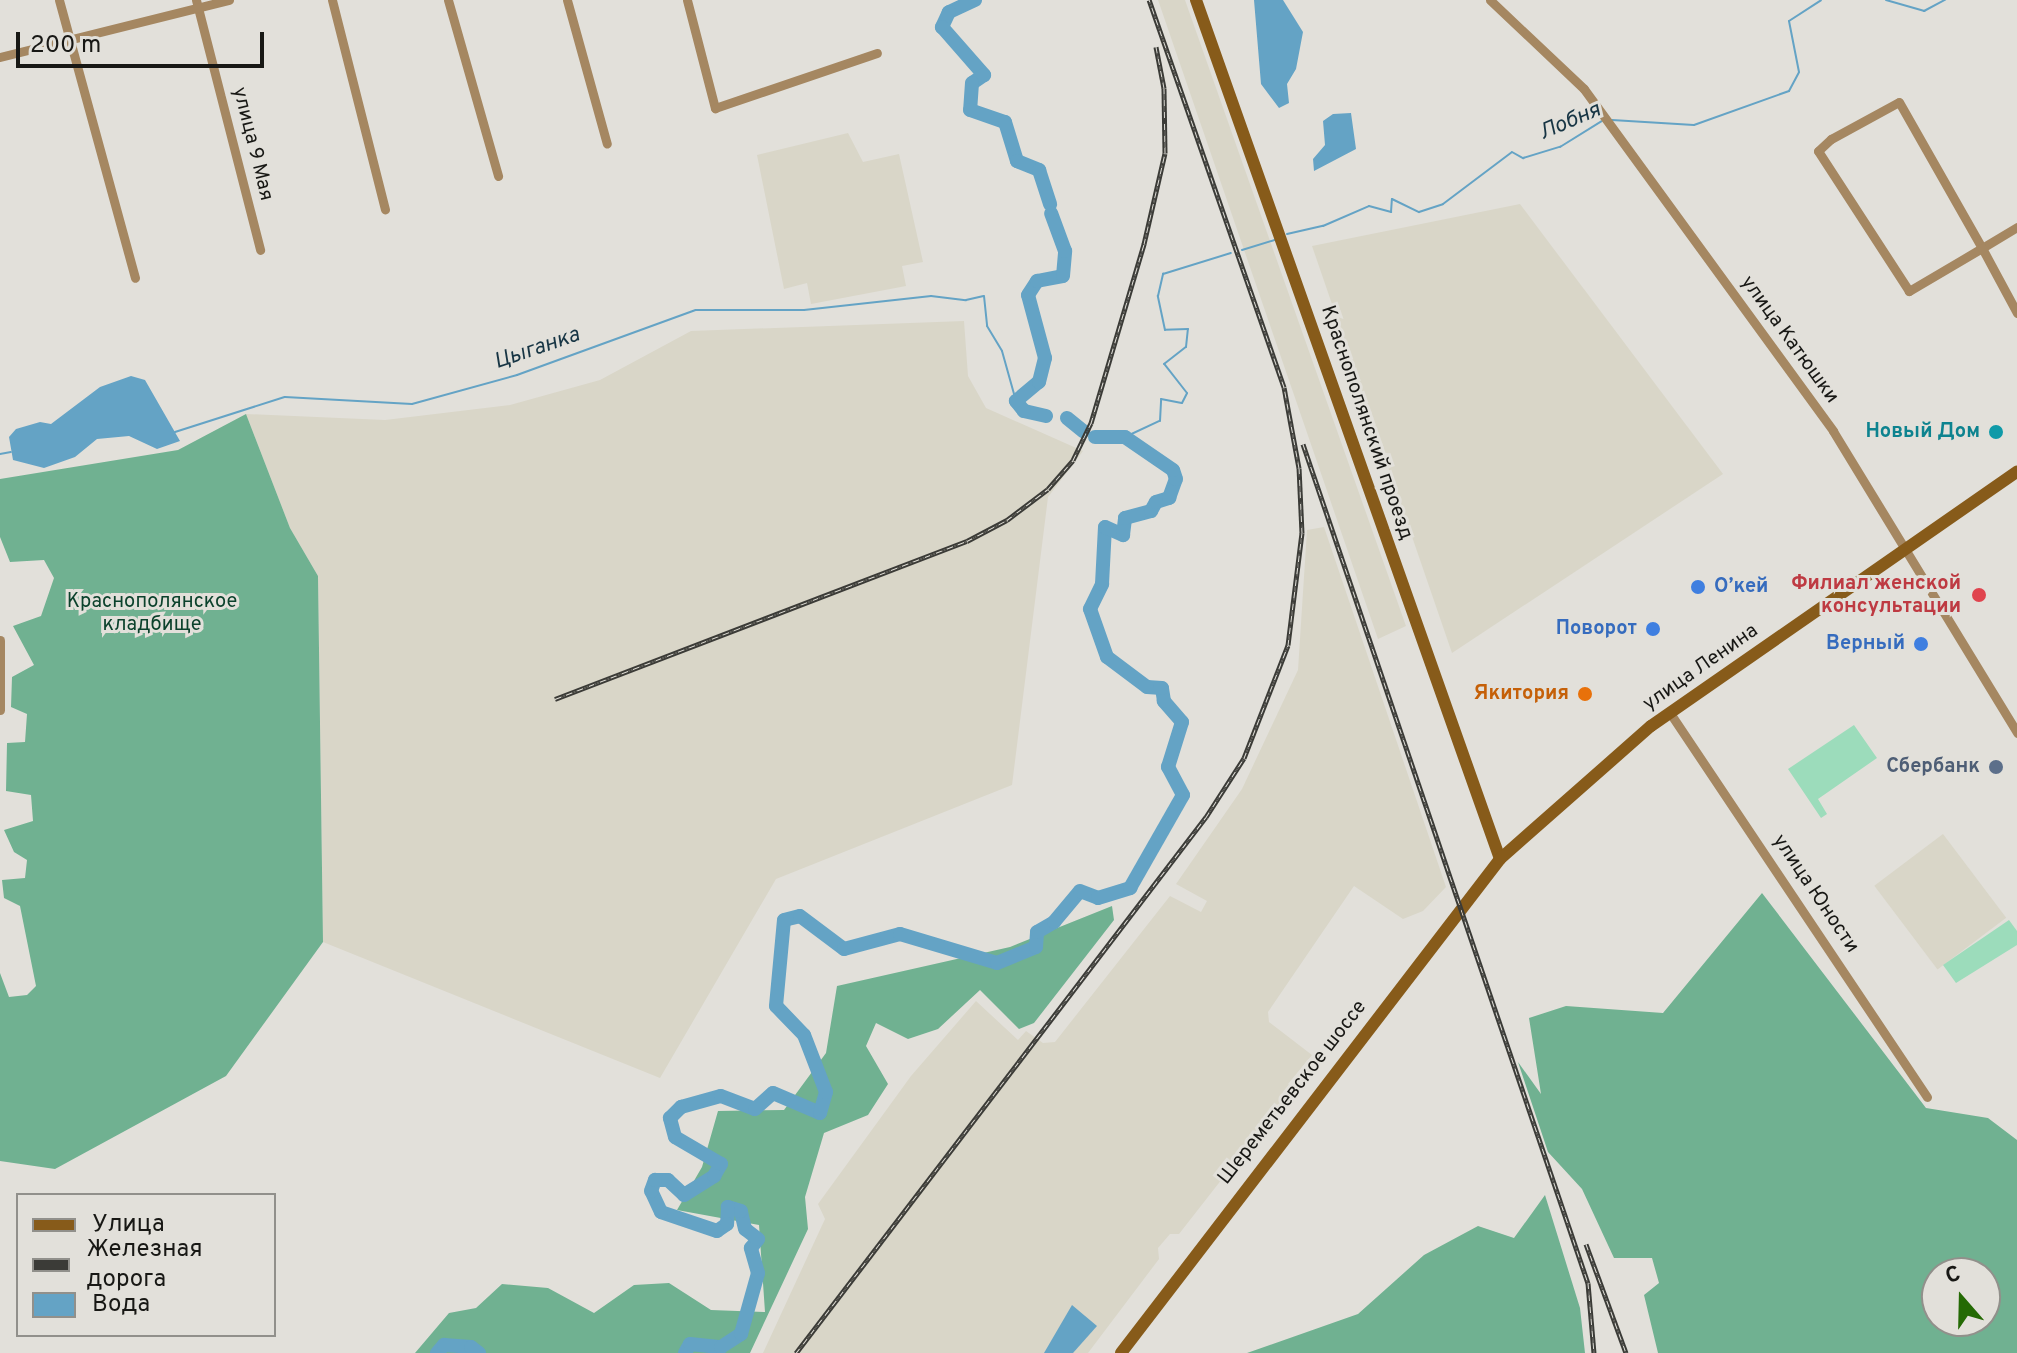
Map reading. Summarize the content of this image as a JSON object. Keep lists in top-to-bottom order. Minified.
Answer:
{"streets":{"main road":["Краснополянский проезд","улица Ленина","Шереметьевское шоссе"],"street":["улица 9 Мая","улица Катюшки","улица Юности"]},"crossings":[["улица Катюшки","улица Ленина"],["Краснополянский проезд","улица Ленина"],["Краснополянский проезд","Шереметьевское шоссе"],["улица Ленина","улица Юности"],["улица Ленина","Шереметьевское шоссе"]],"water":["Лобня","Цыганка"],"parks":["Краснополянское кладбище"],"places":["Новый Дом","О’кей","Филиал женской консультации","Поворот","Верный","Якитория","Сбербанк"],"legend":["Улица","Железная дорога","Вода"],"scale_bar":"200 m","north":"top"}
